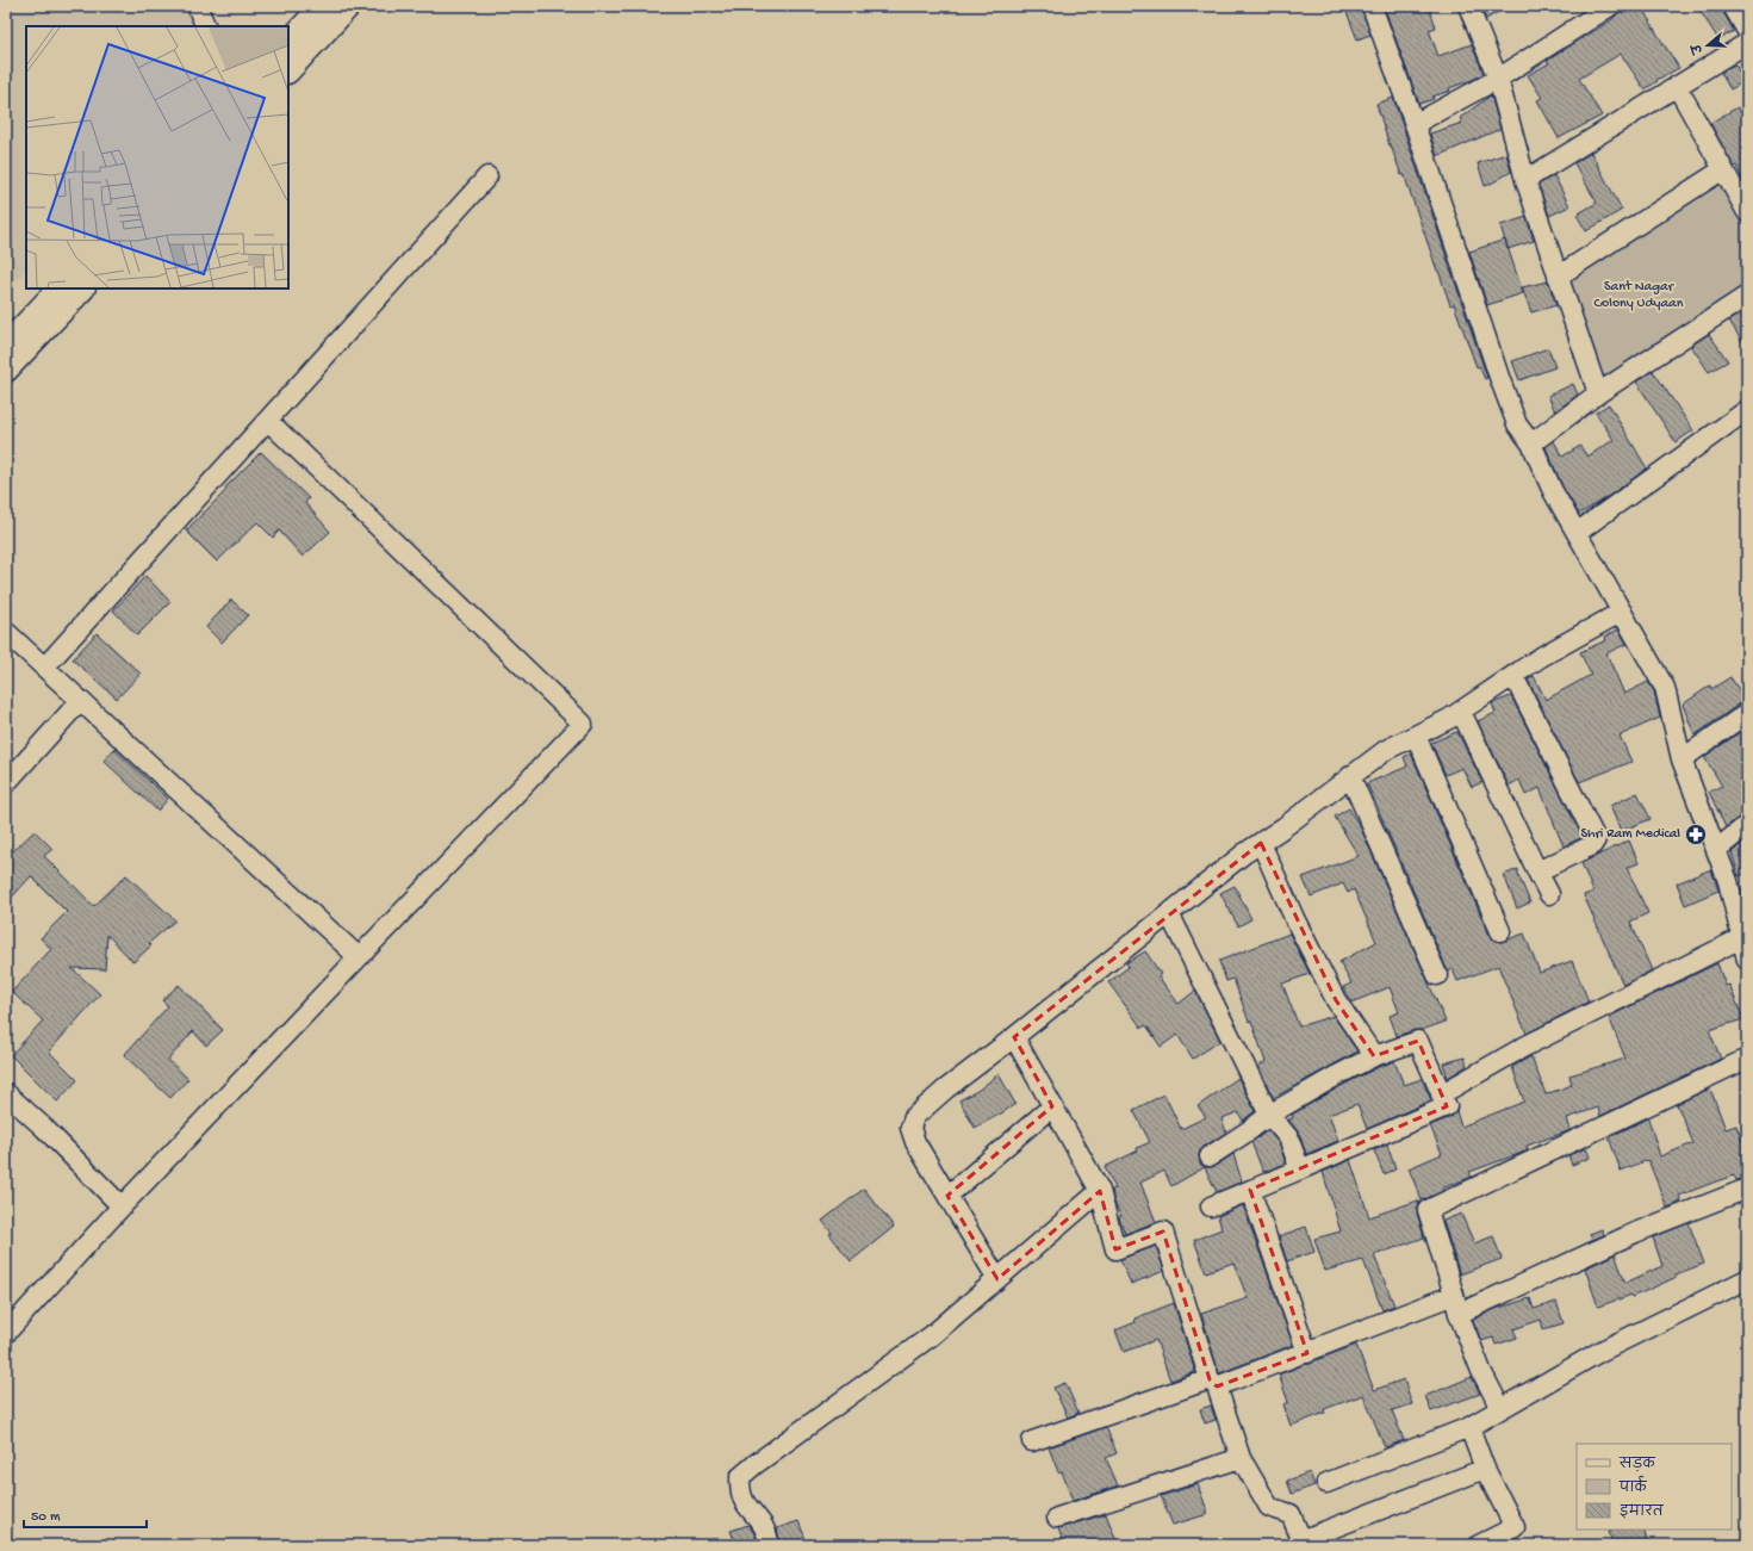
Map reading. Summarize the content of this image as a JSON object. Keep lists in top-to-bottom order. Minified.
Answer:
{"parks":["Sant Nagar Colony Udyaan"],"places":{"pharmacy":["Shri Ram Medical"]},"legend":["सड़क","पार्क","इमारत"],"scale_bar":"50 m","north":"left"}
